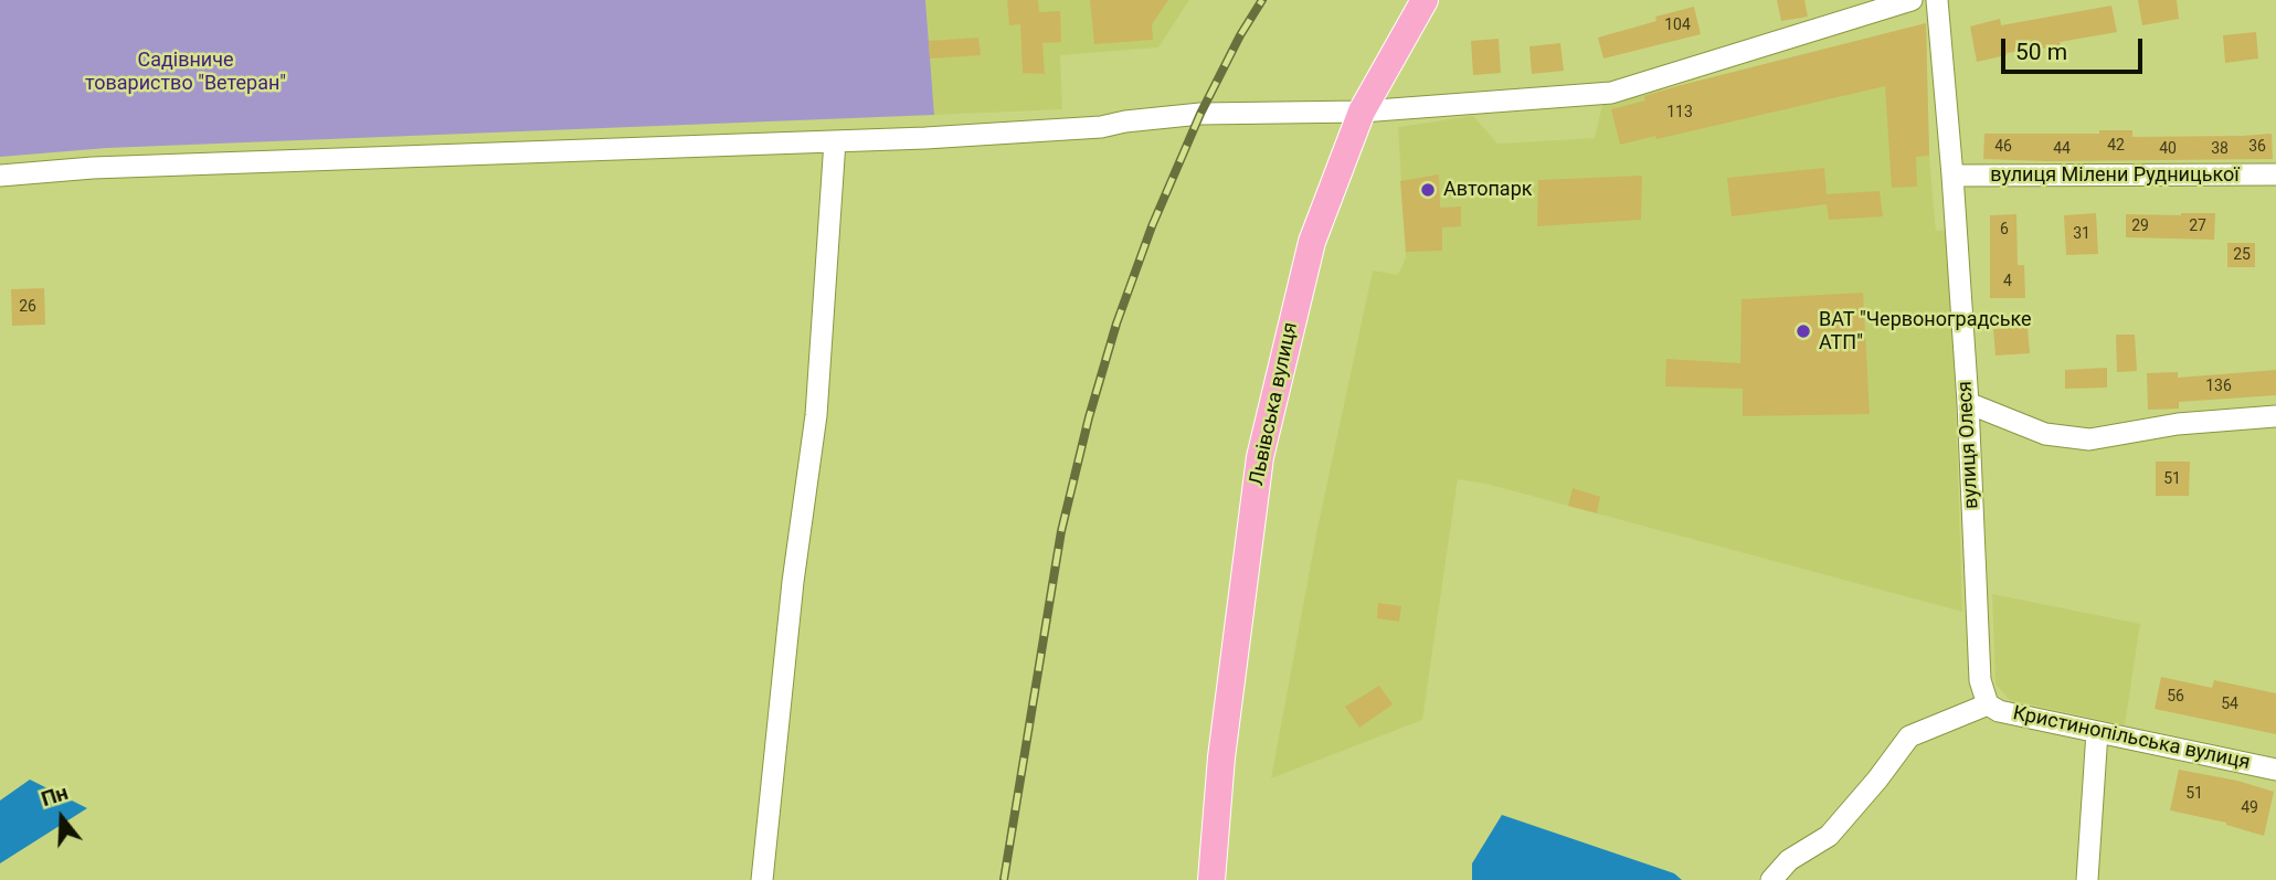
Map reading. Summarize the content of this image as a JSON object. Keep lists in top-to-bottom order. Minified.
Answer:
{"streets":{"main road":["Львівська вулиця"],"street":["вулиця Мілени Рудницької","вулиця Олеся","Кристинопільська вулиця"]},"crossings":[["вулиця Мілени Рудницької","вулиця Олеся"],["вулиця Олеся","Кристинопільська вулиця"]],"parks":["Садівниче товариство \"Ветеран\""],"places":["Автопарк","ВАТ \"Червоноградське АТП\""],"house_numbers":["104","113","42","46","36","44","40","38","29","27","6","31","25","4","26","136","51","56","54","51","49"],"scale_bar":"50 m","north":"top"}
